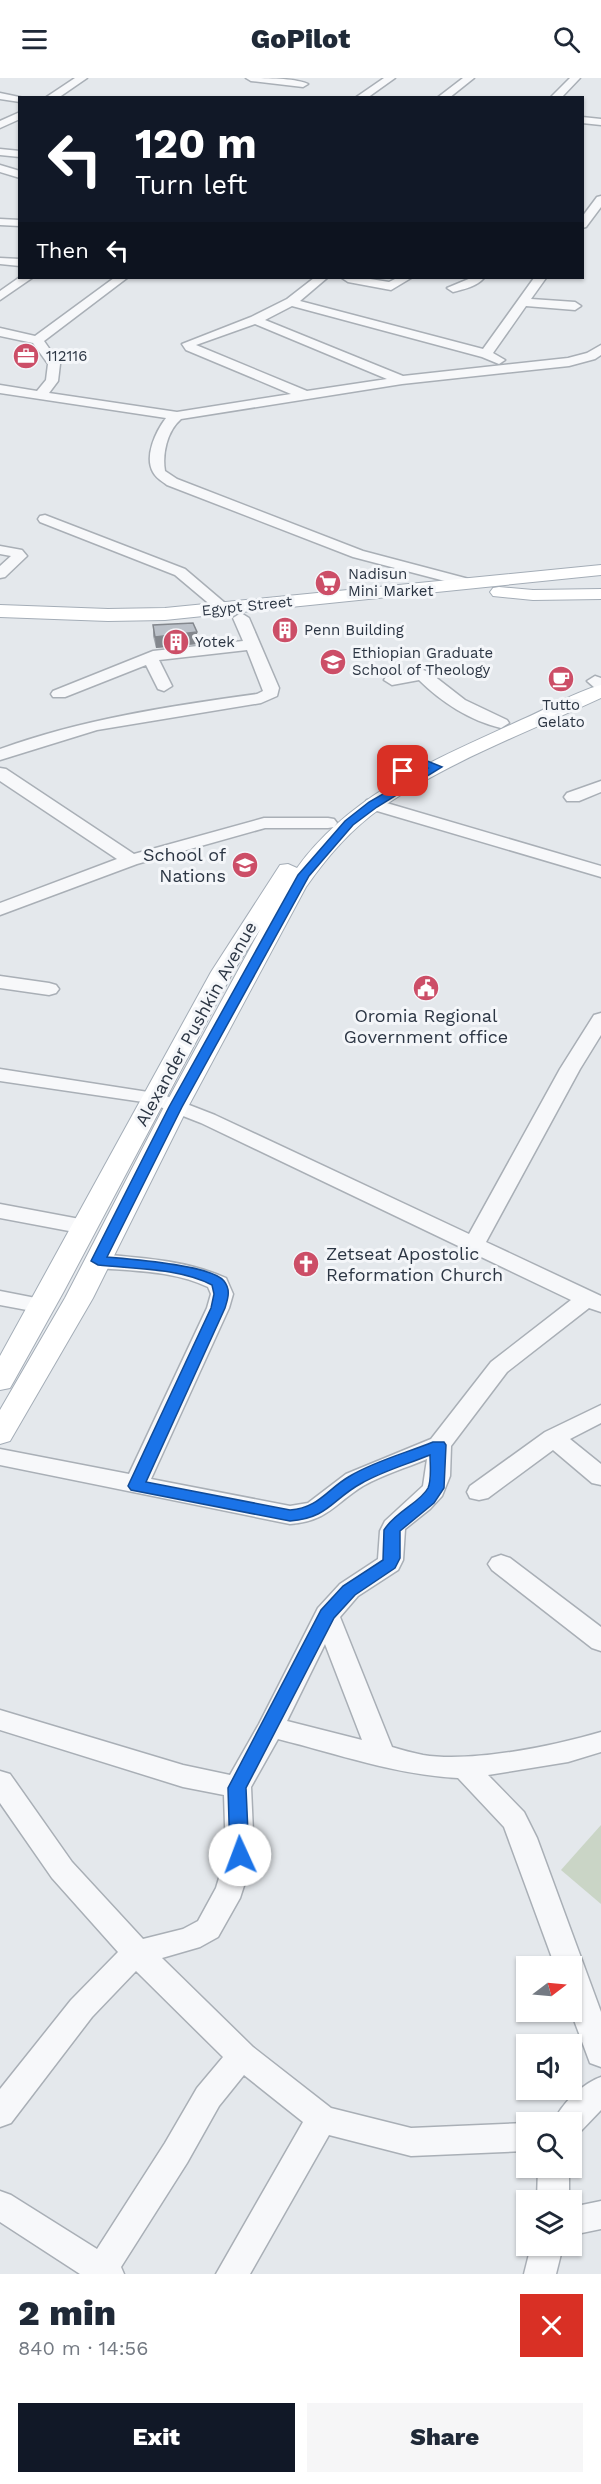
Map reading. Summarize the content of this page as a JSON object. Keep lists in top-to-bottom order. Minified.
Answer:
{"streets":{"main road":["Egypt Street","Alexander Pushkin Avenue"]},"places":{"office":["112116"],"supermarket":["Nadisun Mini Market"],"building":["Penn Building","Yotek"],"school or university":["Ethiopian Graduate School of Theology","School of Nations"],"cafe":["Tutto Gelato"],"public building":["Oromia Regional Government office"],"church":["Zetseat Apostolic Reformation Church"]},"north":"right","page":{"header":"GoPilot","turn":["120 m","Turn left"],"then":"Then","heading":["2 min","840 m · 14:56"],"buttons":["Exit","Share"]}}
